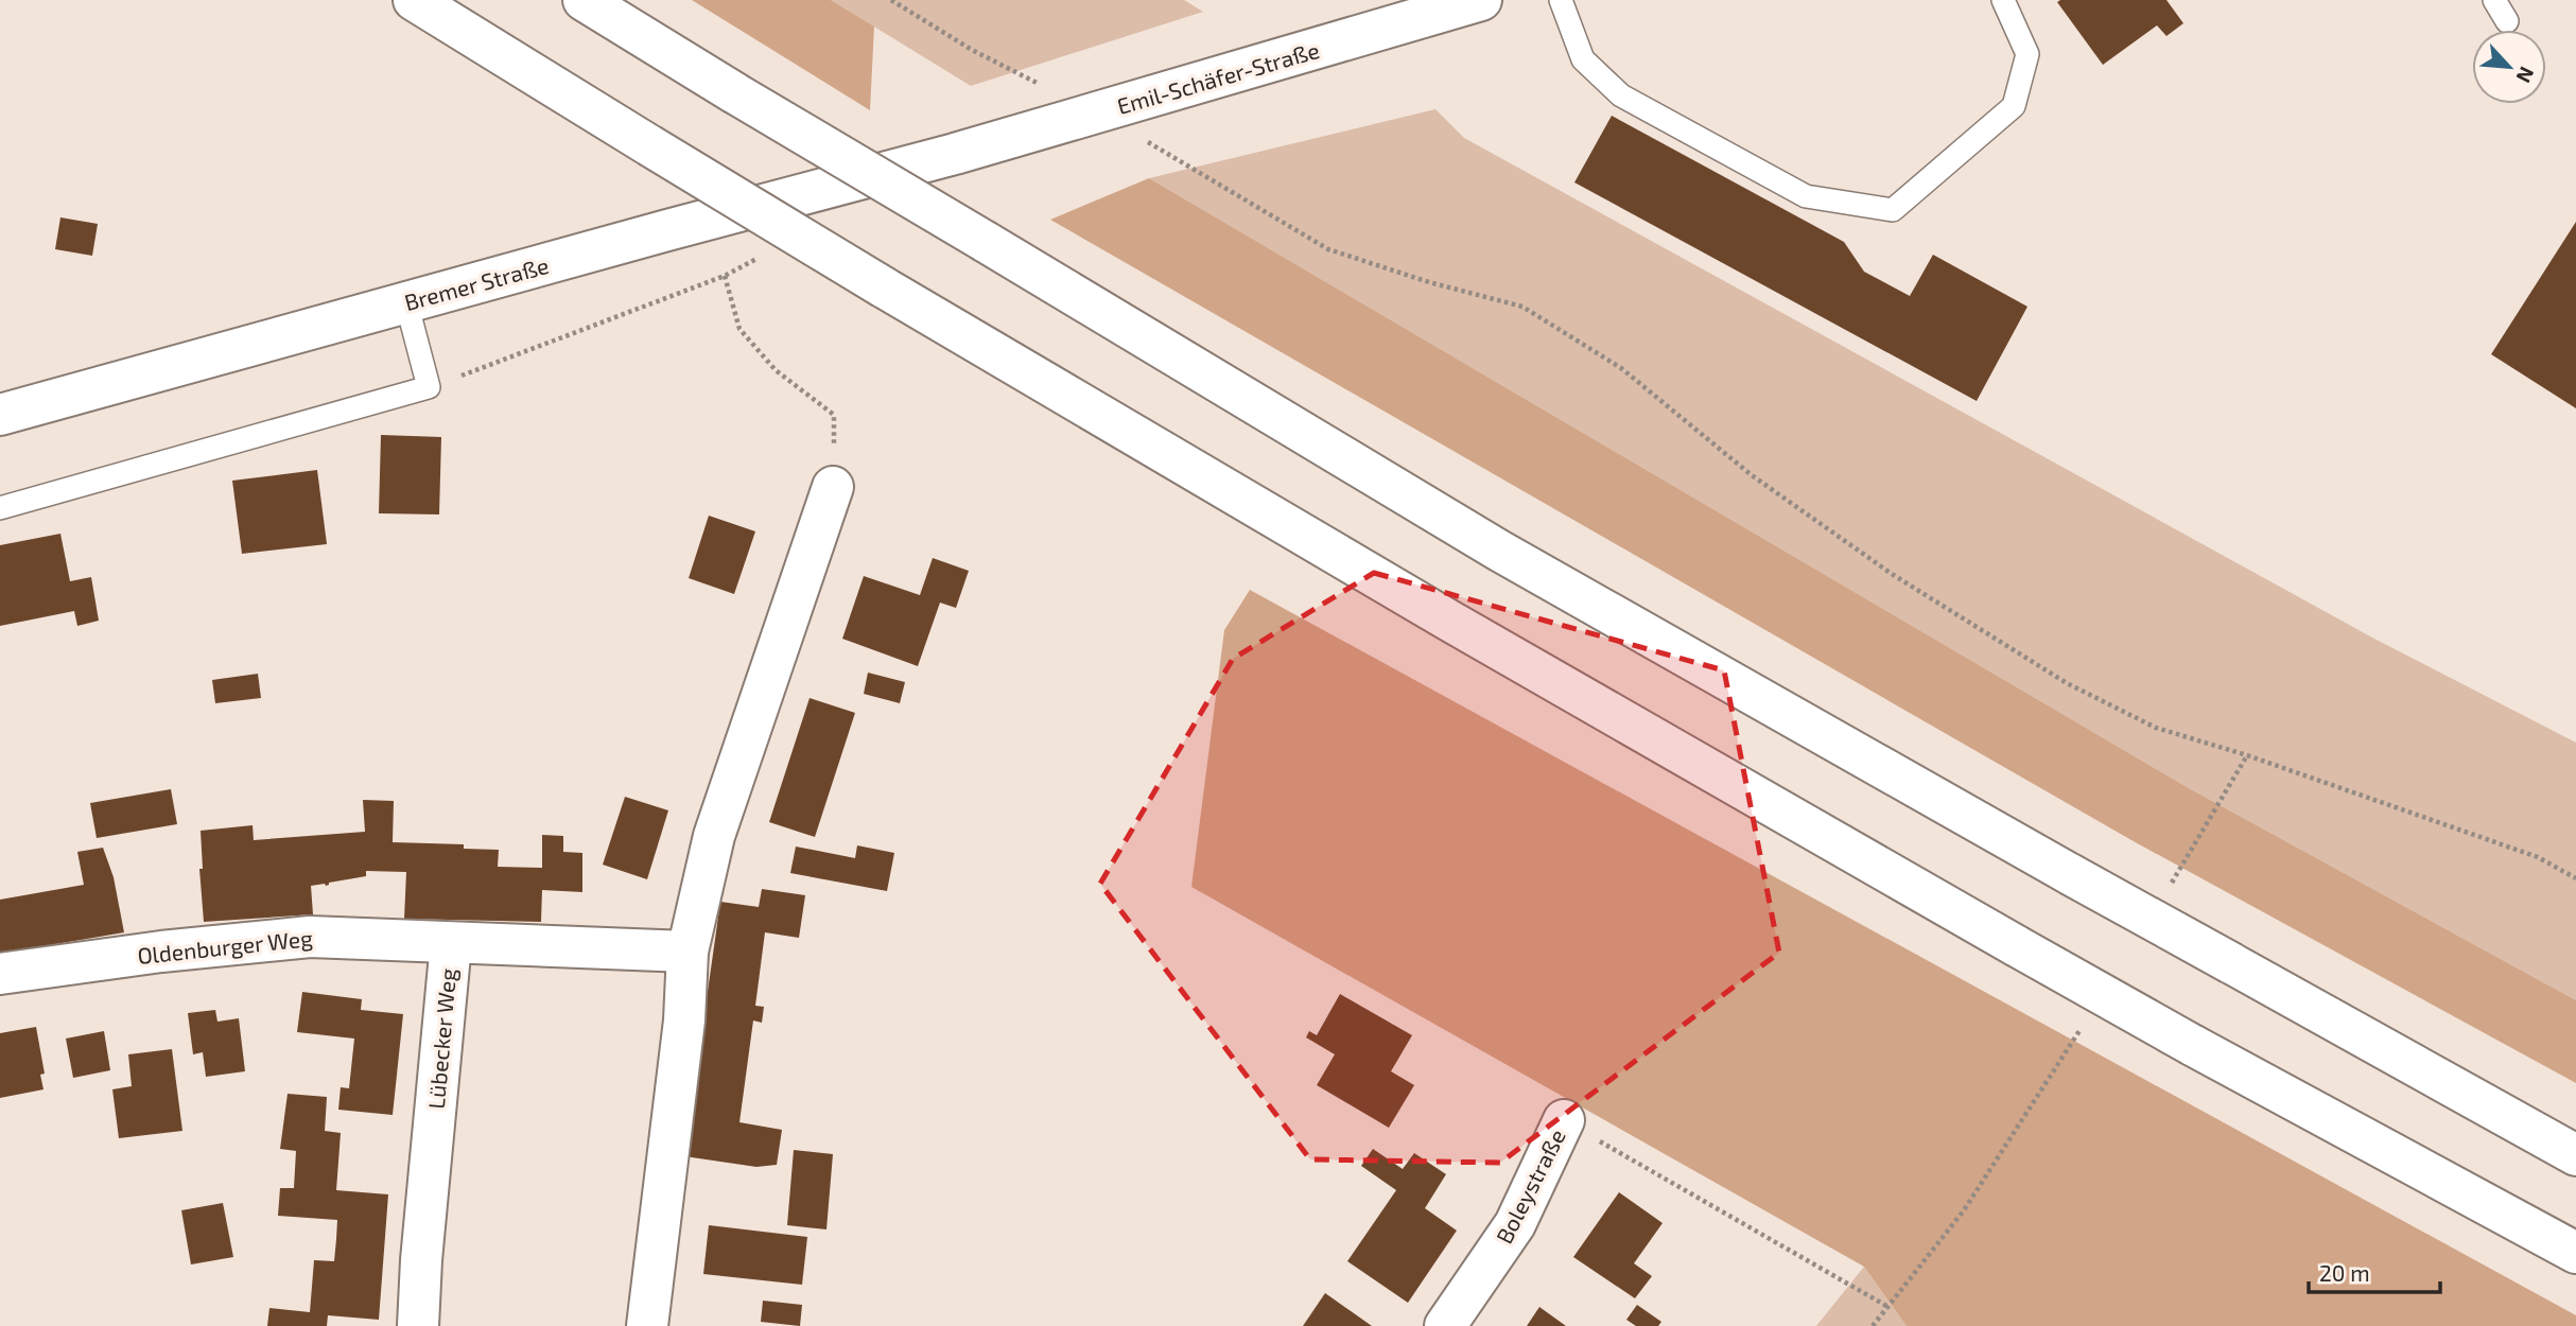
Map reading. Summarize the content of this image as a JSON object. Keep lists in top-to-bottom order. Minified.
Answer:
{"streets":{"main road":["Emil-Schäfer-Straße","Bremer Straße","Oldenburger Weg","Lübecker Weg","Boleystraße"]},"crossings":[["Emil-Schäfer-Straße","Bremer Straße"],["Oldenburger Weg","Lübecker Weg"]],"scale_bar":"20 m","north":"bottom right"}
